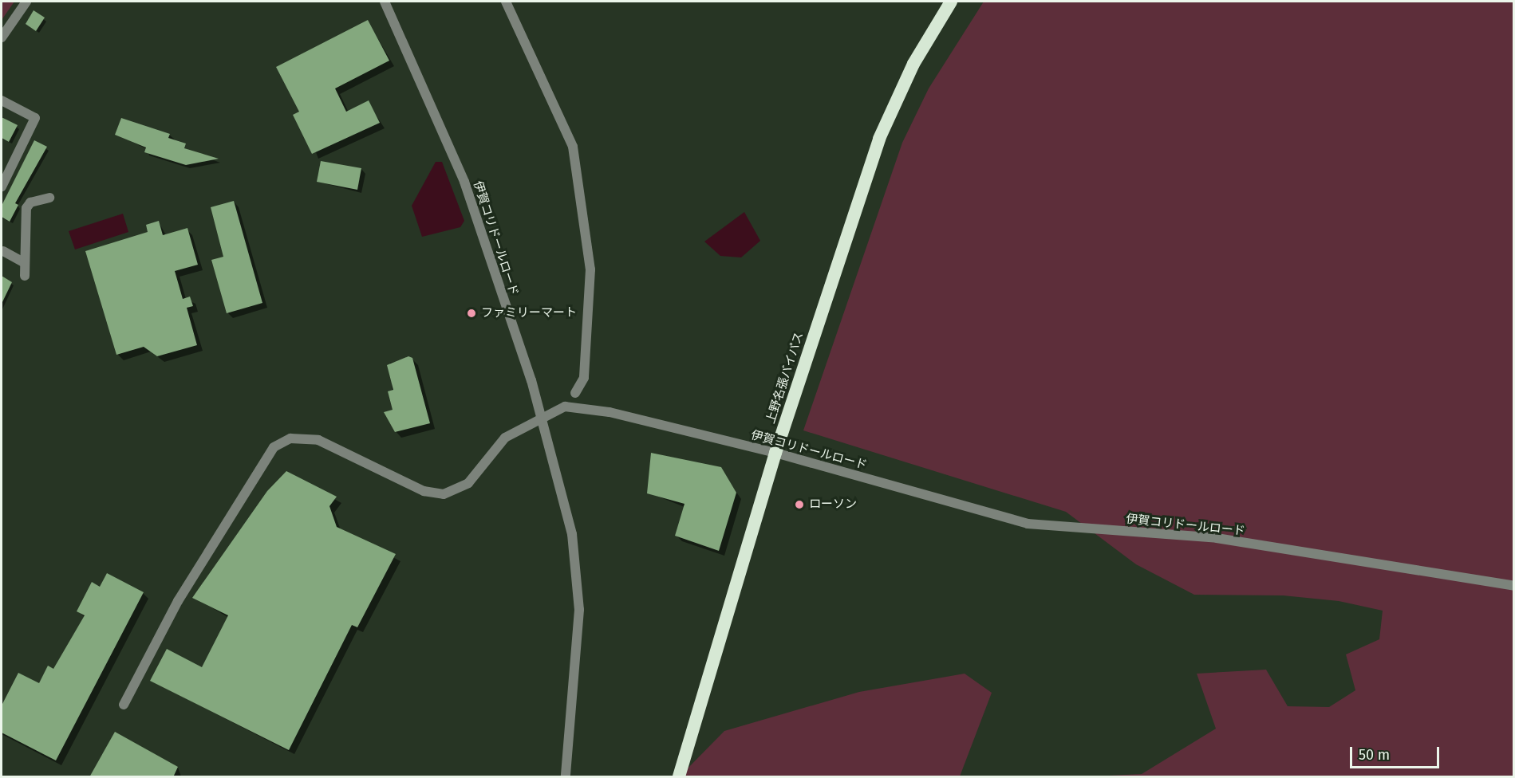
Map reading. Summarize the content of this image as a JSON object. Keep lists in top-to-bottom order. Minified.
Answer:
{"streets":{"highway":["上野名張バイパス"],"street":["伊賀コリドールロード"]},"crossings":[["伊賀コリドールロード","上野名張バイパス"]],"places":["ファミリーマート","ローソン"],"scale_bar":"50 m"}
